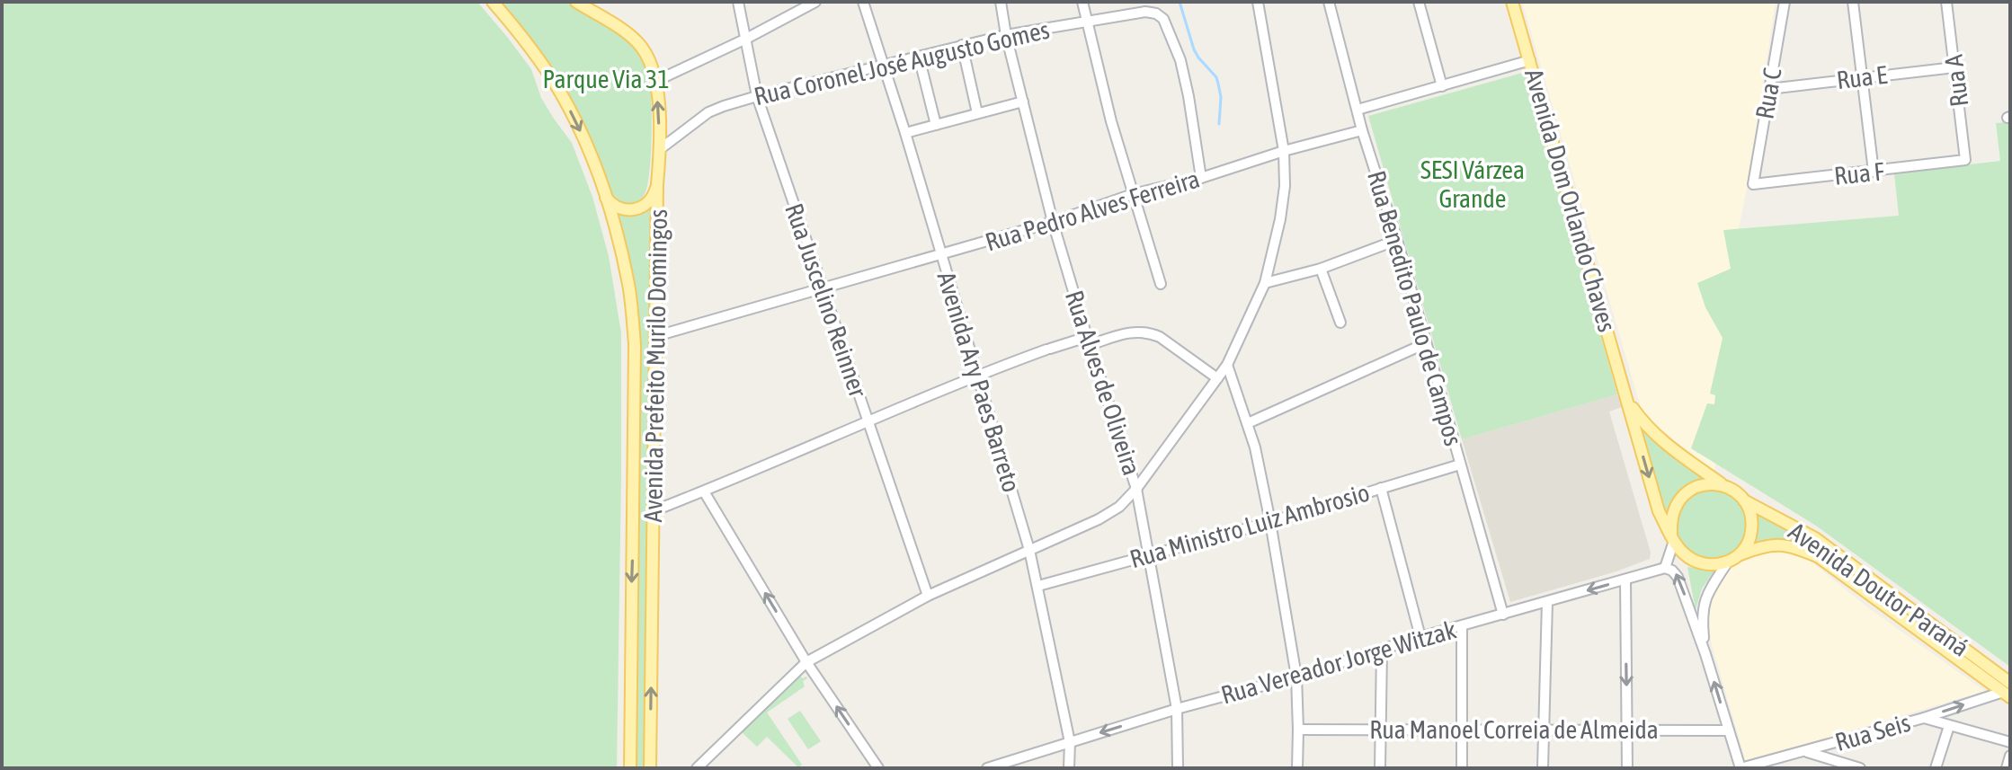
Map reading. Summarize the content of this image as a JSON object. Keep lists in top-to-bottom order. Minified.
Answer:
{"streets":{"main road":["Avenida Dom Orlando Chaves","Avenida Prefeito Murilo Domingos","Avenida Doutor Paraná"],"street":["Rua Coronel José Augusto Gomes","Rua E","Rua A","Rua C","Rua F","Rua Pedro Alves Ferreira","Rua Juscelino Reinner","Rua Benedito Paulo de Campos","Avenida Ary Paes Barreto","Rua Alves de Oliveira","Rua Ministro Luiz Ambrosio","Rua Vereador Jorge Witzak","Rua Manoel Correia de Almeida","Rua Seis"]},"crossings":[["Rua Coronel José Augusto Gomes","Rua Pedro Alves Ferreira"],["Rua Coronel José Augusto Gomes","Rua Juscelino Reinner"],["Rua Coronel José Augusto Gomes","Avenida Prefeito Murilo Domingos"],["Rua Coronel José Augusto Gomes","Avenida Ary Paes Barreto"],["Rua Coronel José Augusto Gomes","Rua Alves de Oliveira"],["Rua E","Rua A"],["Rua E","Rua C"],["Rua A","Rua F"],["Rua C","Rua F"],["Avenida Dom Orlando Chaves","Avenida Doutor Paraná"],["Rua Pedro Alves Ferreira","Rua Juscelino Reinner"],["Rua Pedro Alves Ferreira","Rua Benedito Paulo de Campos"],["Rua Pedro Alves Ferreira","Avenida Prefeito Murilo Domingos"],["Rua Pedro Alves Ferreira","Avenida Ary Paes Barreto"],["Rua Pedro Alves Ferreira","Rua Alves de Oliveira"],["Rua Benedito Paulo de Campos","Rua Ministro Luiz Ambrosio"],["Rua Benedito Paulo de Campos","Rua Vereador Jorge Witzak"],["Avenida Ary Paes Barreto","Rua Ministro Luiz Ambrosio"],["Avenida Ary Paes Barreto","Rua Vereador Jorge Witzak"],["Rua Alves de Oliveira","Rua Ministro Luiz Ambrosio"],["Rua Alves de Oliveira","Rua Vereador Jorge Witzak"],["Avenida Doutor Paraná","Rua Seis"]],"parks":["Parque Via 31","SESI Várzea Grande"]}
